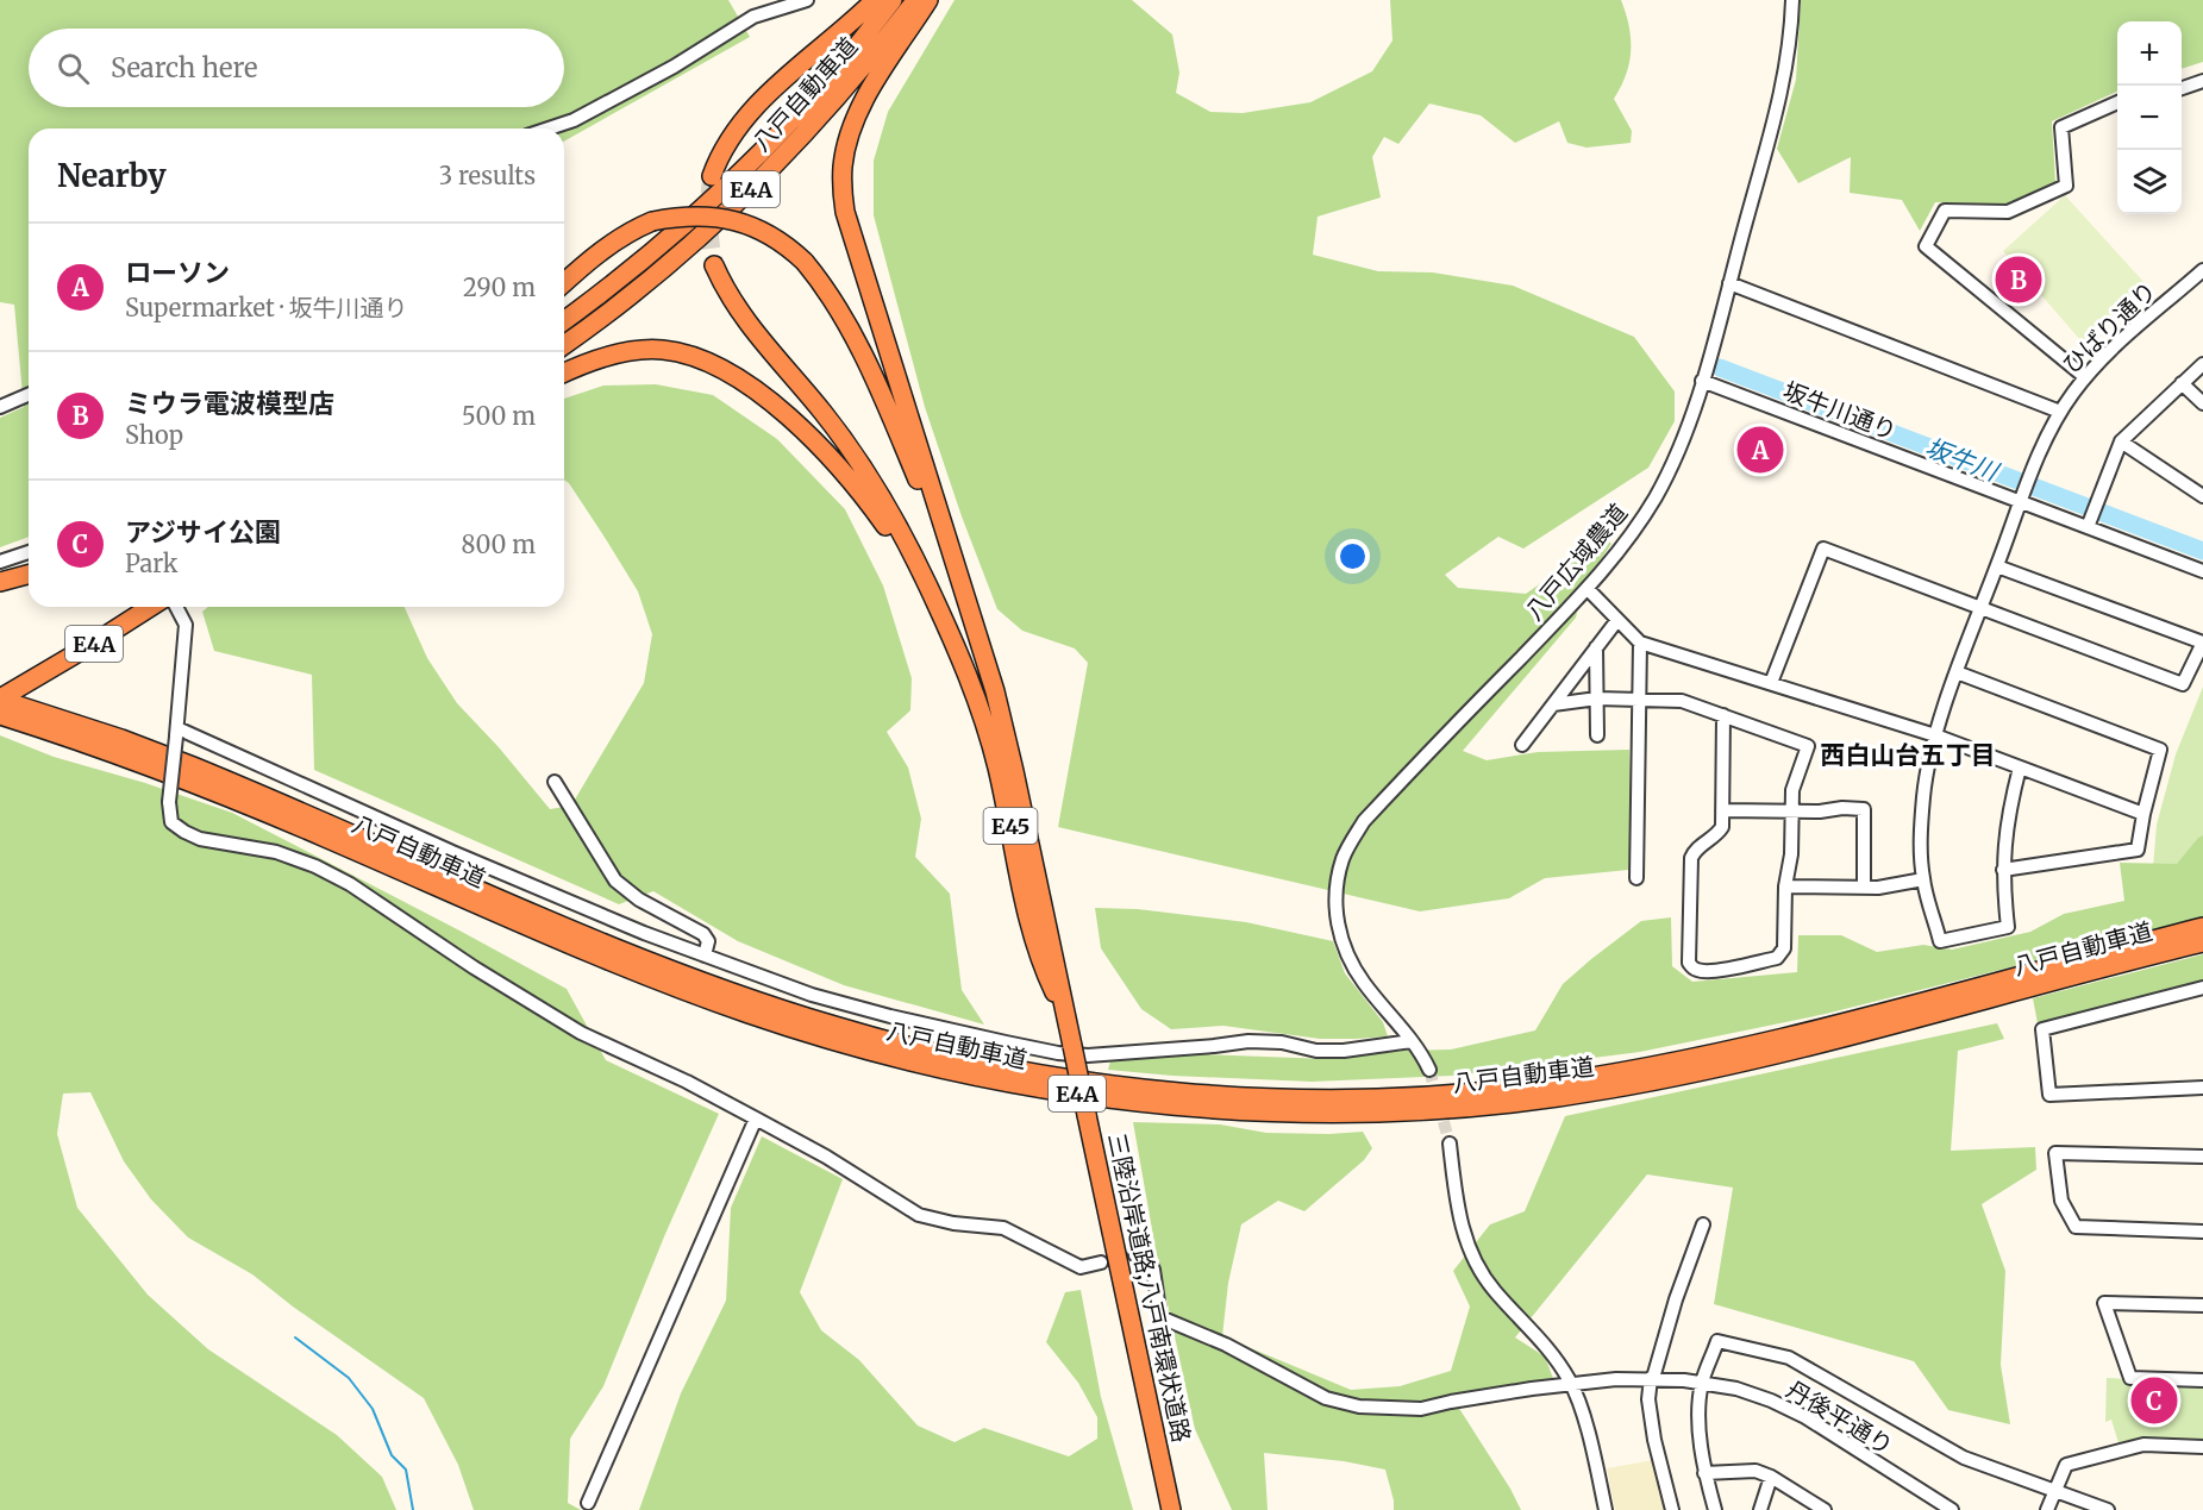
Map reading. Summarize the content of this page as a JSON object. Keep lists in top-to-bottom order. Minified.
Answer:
{"streets":{"highway":["八戸自動車道","E4A","E45","三陸沿岸道路;八戸南環状道路"],"street":["ひばり通り","坂牛川通り","八戸広域農道","丹後平通り"]},"crossings":[["ひばり通り","坂牛川通り"],["坂牛川通り","八戸広域農道"]],"districts":["西白山台五丁目"],"water":["坂牛川"],"page":{"map_buttons":["+","−"],"search":"Search here","heading":["Nearby","3 results"],"list":[{"mark":"A","name":"ローソン","note":"Supermarket · 坂牛川通り","value":"290 m"},{"mark":"B","name":"ミウラ電波模型店","note":"Shop","value":"500 m"},{"mark":"C","name":"アジサイ公園","note":"Park","value":"800 m"}],"pins":["B","A","C"]}}
